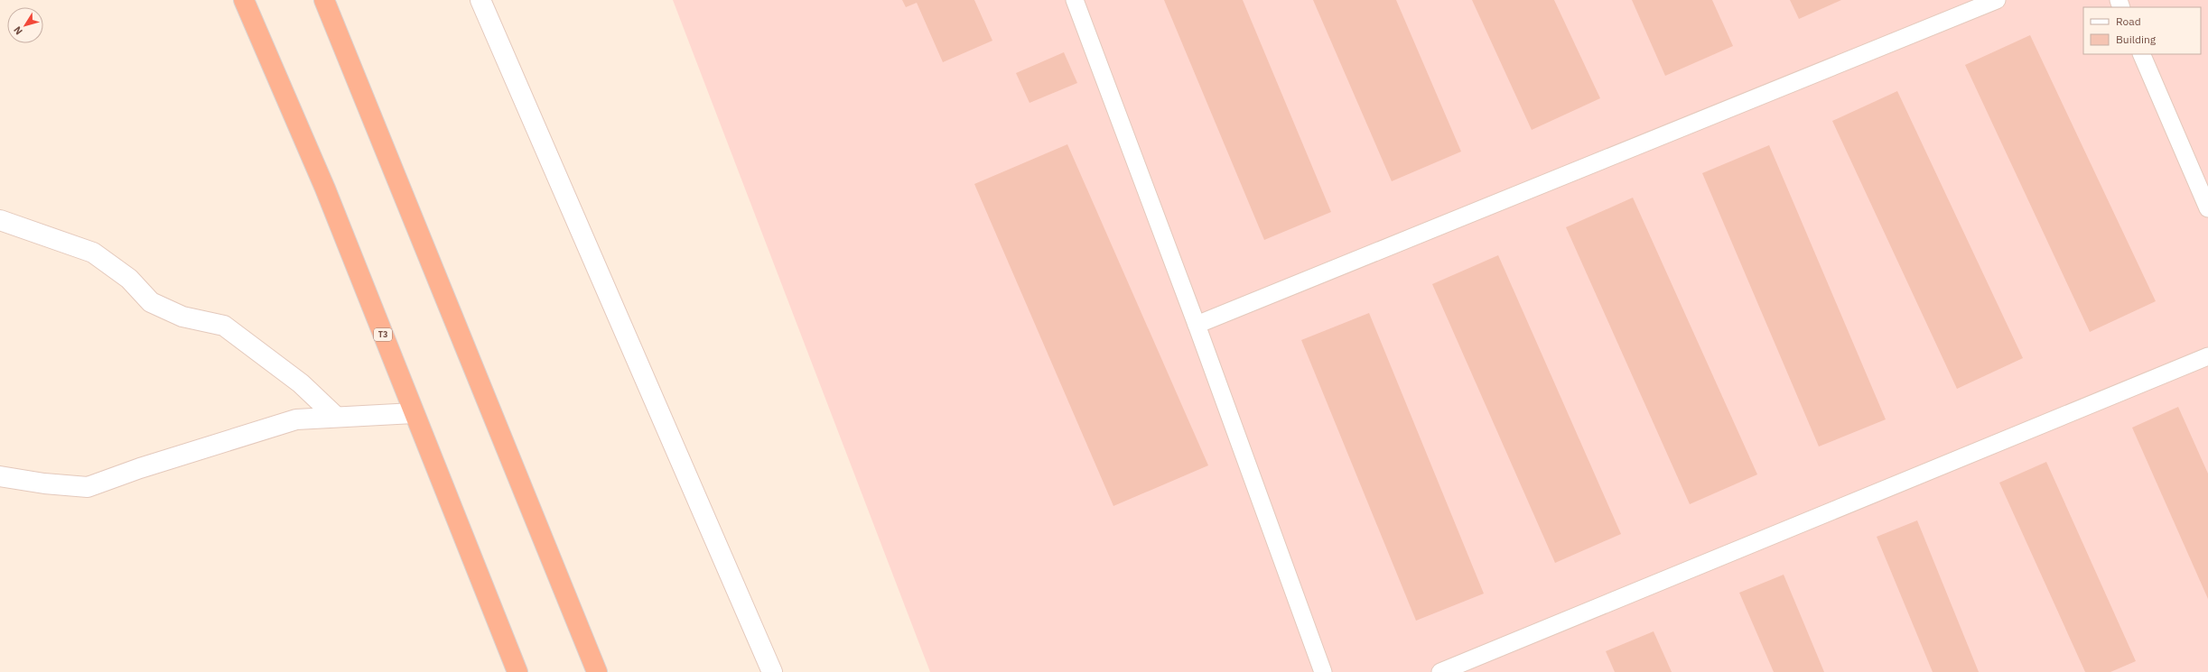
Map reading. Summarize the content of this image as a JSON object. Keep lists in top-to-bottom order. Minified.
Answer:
{"streets":{"highway":["T3"]},"legend":["Road","Building"],"north":"bottom left"}
